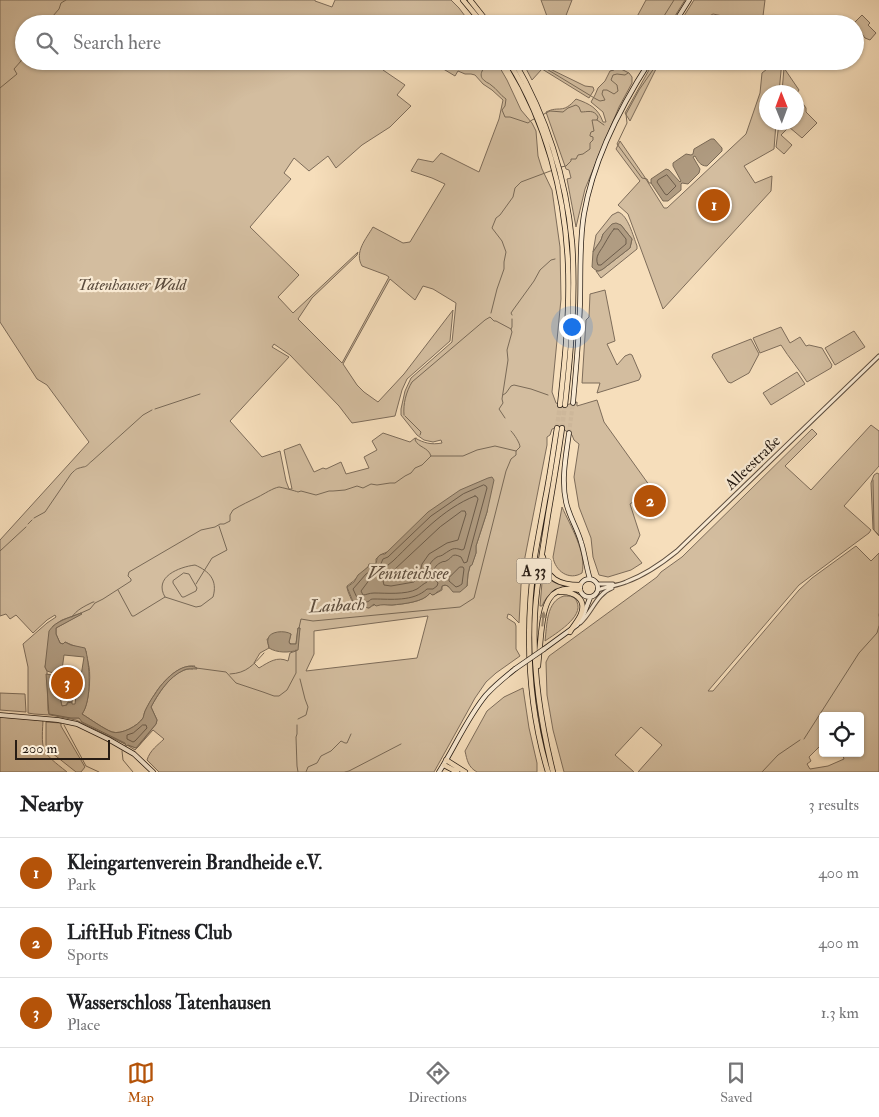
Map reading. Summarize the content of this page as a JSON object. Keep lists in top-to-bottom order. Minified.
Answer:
{"streets":{"highway":["A 33"],"street":["Alleestraße"]},"water":["Vennteichsee","Laibach"],"parks":["Tatenhauser Wald"],"scale_bar":"200 m","north":"top","page":{"search":"Search here","pins":["1","2","3"],"scale":"200 m","heading":["Nearby","3 results"],"list":[{"mark":"1","name":"Kleingartenverein Brandheide e.V.","note":"Park","value":"400 m"},{"mark":"2","name":"LiftHub Fitness Club","note":"Sports","value":"400 m"},{"mark":"3","name":"Wasserschloss Tatenhausen","note":"Place","value":"1.3 km"}],"nav":["Map","Directions","Saved"]}}
